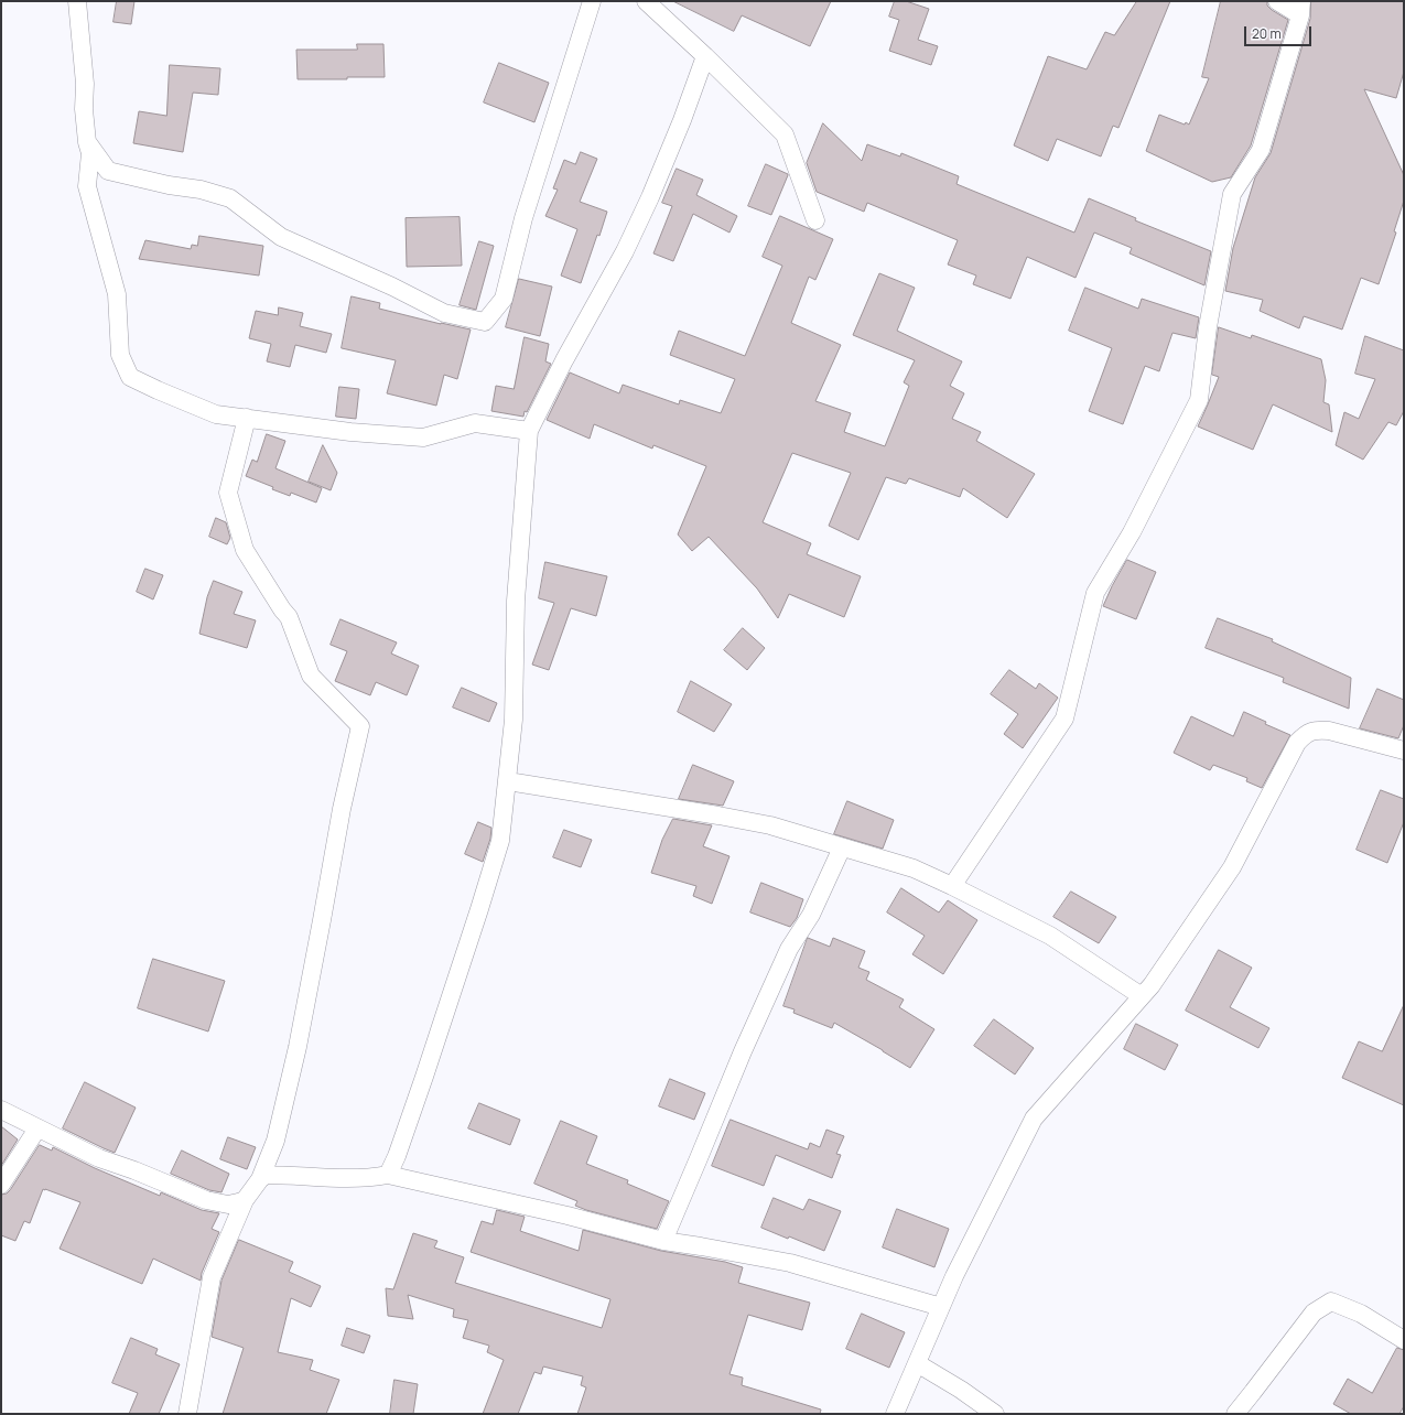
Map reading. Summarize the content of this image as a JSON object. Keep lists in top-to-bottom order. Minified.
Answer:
{"scale_bar":"20 m"}
